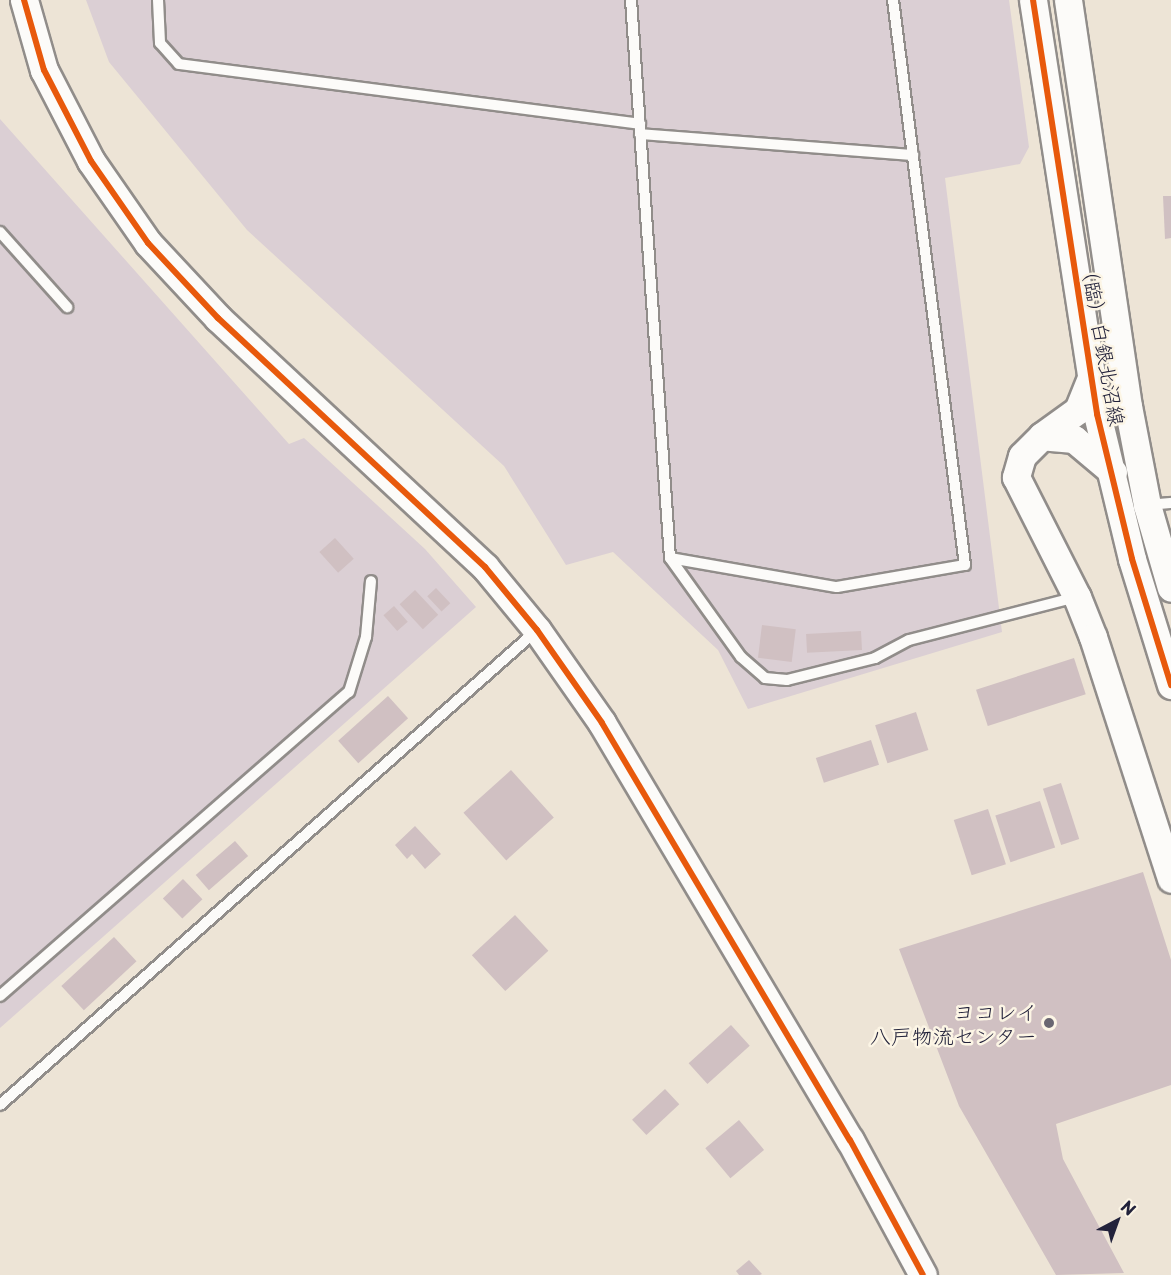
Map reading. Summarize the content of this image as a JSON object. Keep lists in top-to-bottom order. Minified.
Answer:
{"streets":{"street":["（臨）白銀北沼線"]},"places":["ヨコレイ 八戸物流センター"],"north":"top right"}
